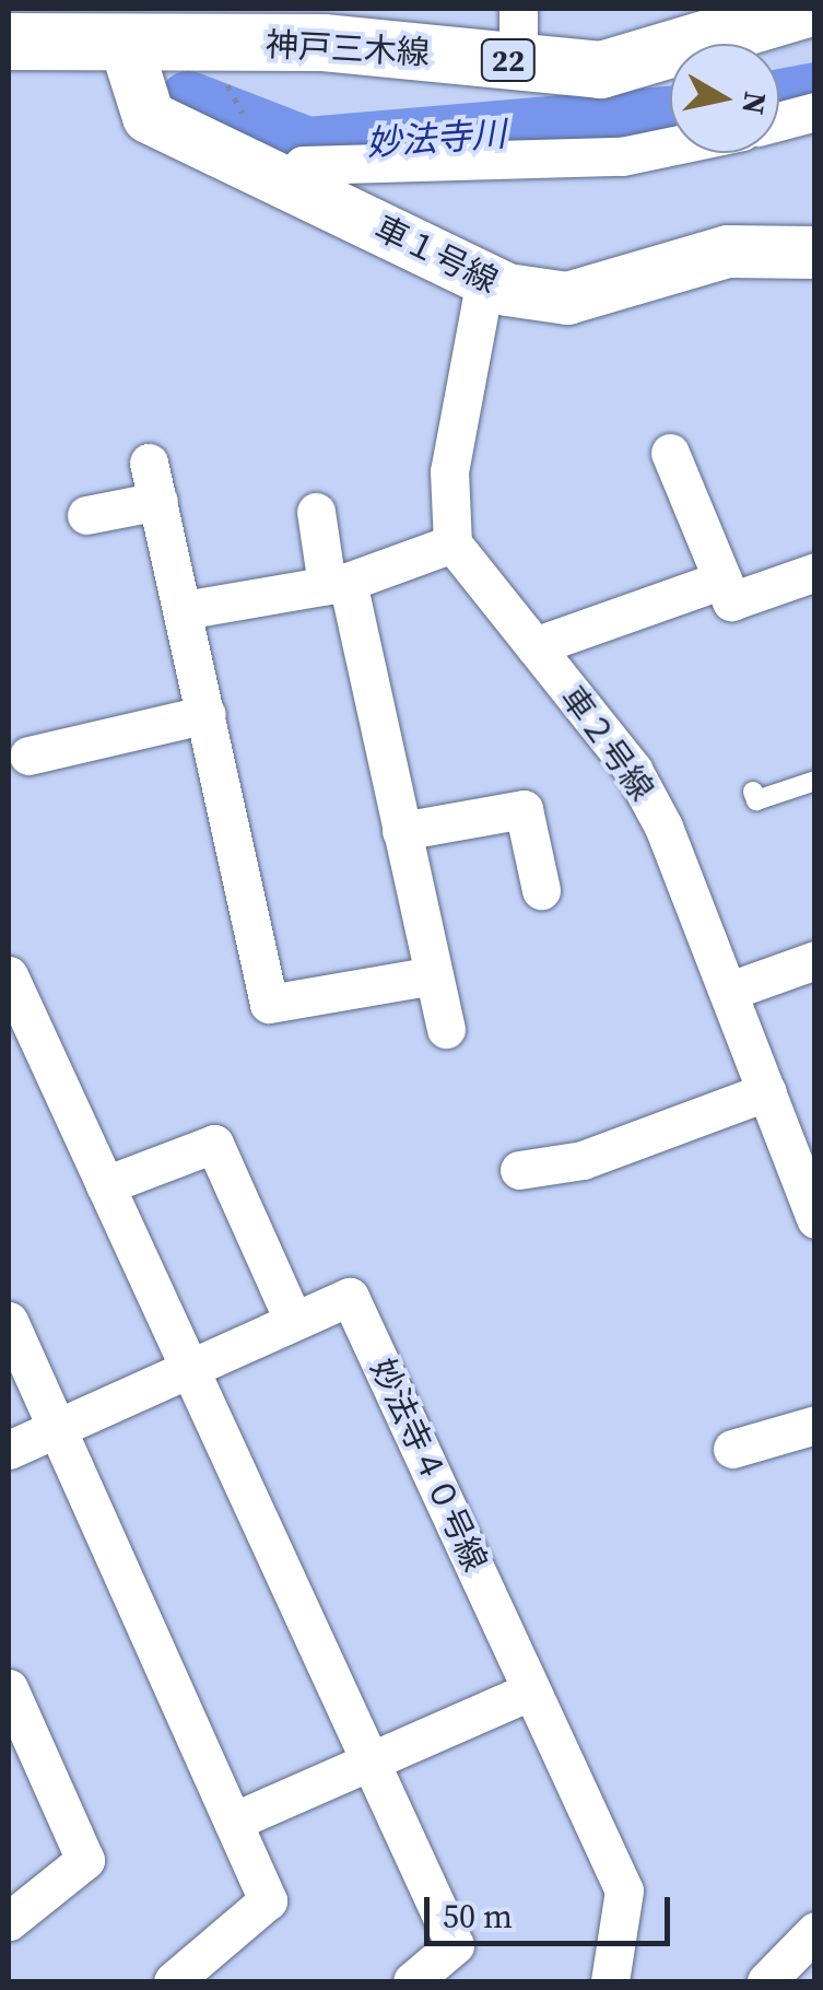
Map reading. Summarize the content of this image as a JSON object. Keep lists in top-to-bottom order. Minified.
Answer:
{"streets":{"main road":["神戸三木線","22"],"street":["車１号線","車２号線","妙法寺４０号線"]},"crossings":[["神戸三木線","車１号線"]],"water":["妙法寺川"],"scale_bar":"50 m","north":"right"}
